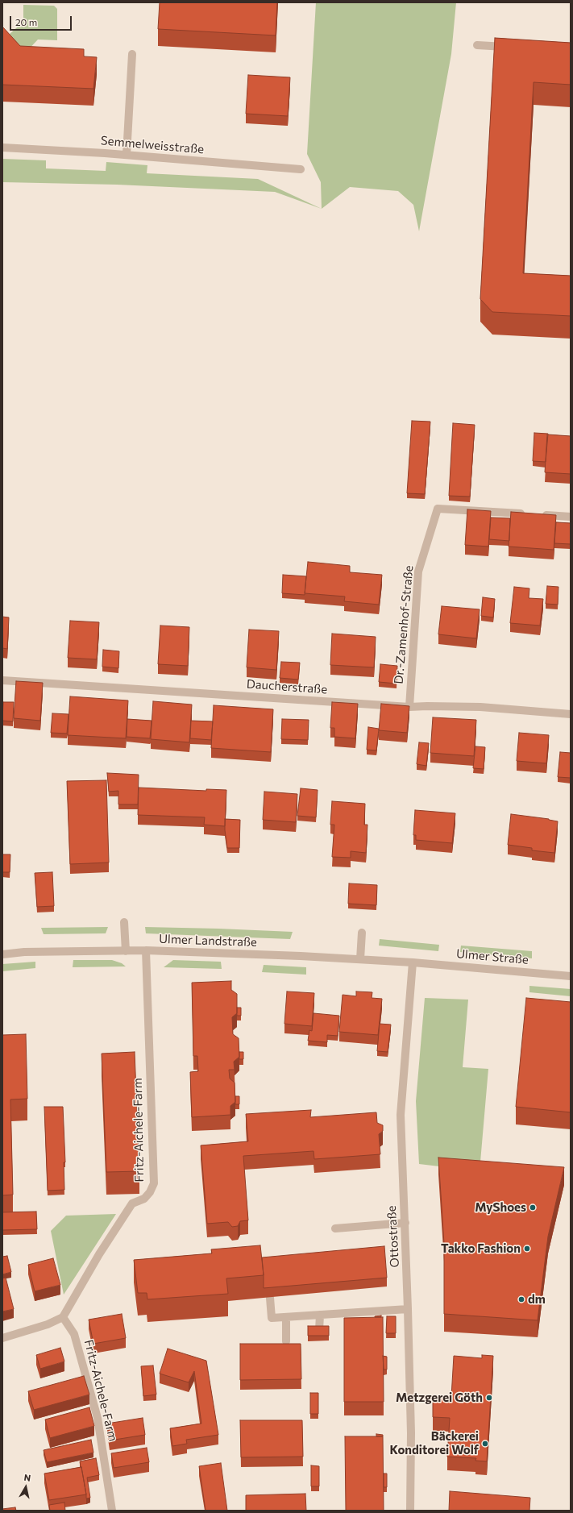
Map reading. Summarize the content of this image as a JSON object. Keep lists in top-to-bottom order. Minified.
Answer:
{"streets":{"street":["Semmelweisstraße","Dr.-Zamenhof-Straße","Daucherstraße","Ulmer Landstraße","Ulmer Straße","Fritz-Aichele-Farm","Ottostraße"]},"crossings":[["Dr.-Zamenhof-Straße","Daucherstraße"],["Ulmer Landstraße","Ulmer Straße"],["Ulmer Landstraße","Fritz-Aichele-Farm"],["Ulmer Landstraße","Ottostraße"],["Ulmer Straße","Ottostraße"]],"places":["MyShoes","Takko Fashion","dm","Metzgerei Göth","Bäckerei Konditorei Wolf"],"scale_bar":"20 m","north":"top"}
